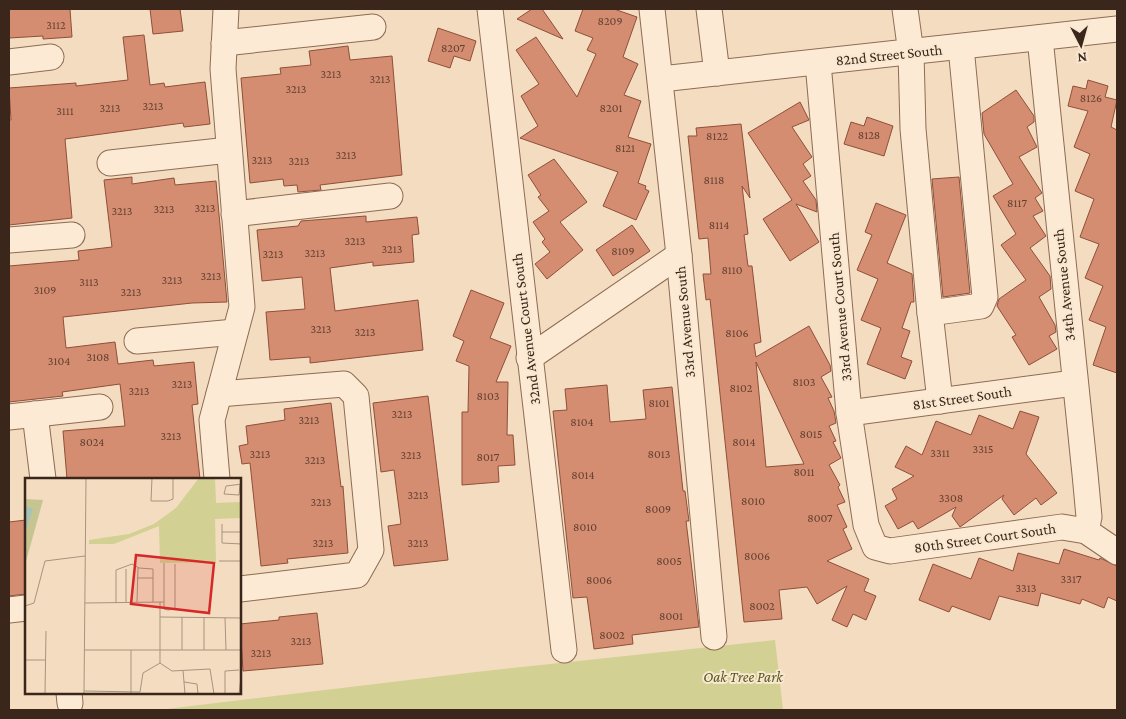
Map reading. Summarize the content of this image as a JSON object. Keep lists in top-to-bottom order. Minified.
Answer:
{"streets":{"street":["82nd Street South","34th Avenue South","33rd Avenue Court South","33rd Avenue South","32nd Avenue Court South","81st Street South","80th Street Court South"]},"crossings":[["82nd Street South","34th Avenue South"],["82nd Street South","33rd Avenue Court South"],["82nd Street South","33rd Avenue South"],["34th Avenue South","81st Street South"],["34th Avenue South","80th Street Court South"],["33rd Avenue Court South","81st Street South"],["33rd Avenue Court South","80th Street Court South"]],"parks":["Oak Tree Park"],"house_numbers":["8209","3112","8207","3213","3213","3213","8126","3213","3213","8201","3111","8128","8122","8121","3213","3213","3213","8118","8117","3213","3213","3213","8114","3213","3213","8109","3213","3213","8110","3213","3213","3113","3109","3213","3213","3213","8106","3108","3104","8103","3213","8102","3213","8103","8101","3213","3213","8104","8015","3213","8024","8014","3315","3311","3213","8013","3213","8017","3213","8011","8014","3213","3308","8010","3213","8009","8007","8010","3213","3213","8006","8005","3317","8006","3313","8002","8001","8002","3213","3213"],"north":"bottom"}
